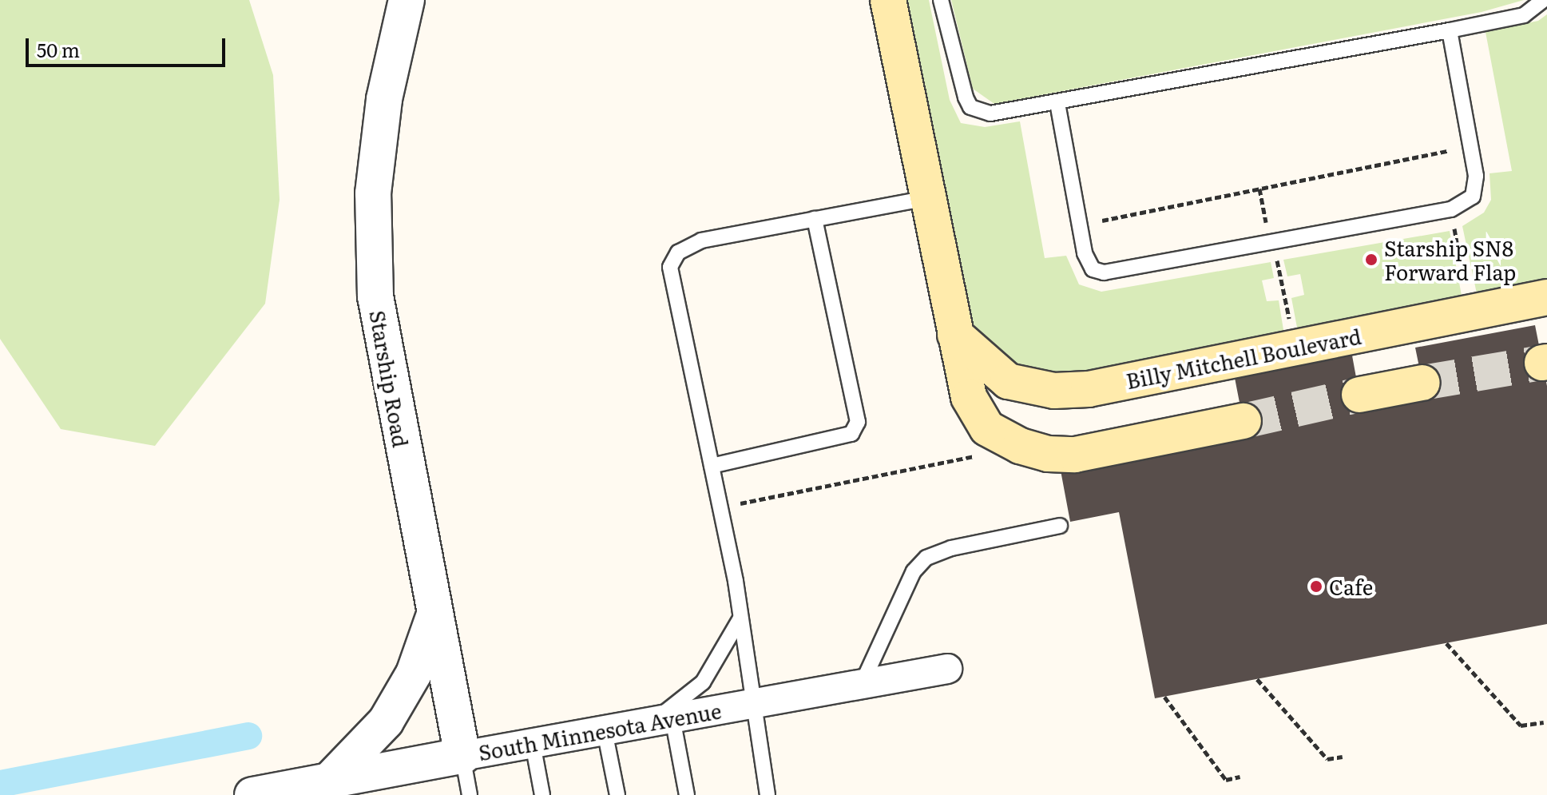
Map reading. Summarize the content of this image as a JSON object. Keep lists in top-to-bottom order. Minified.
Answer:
{"streets":{"main road":["Billy Mitchell Boulevard"],"street":["Starship Road","South Minnesota Avenue"]},"crossings":[["Starship Road","South Minnesota Avenue"]],"places":["Starship SN8 Forward Flap","Cafe"],"scale_bar":"50 m"}
